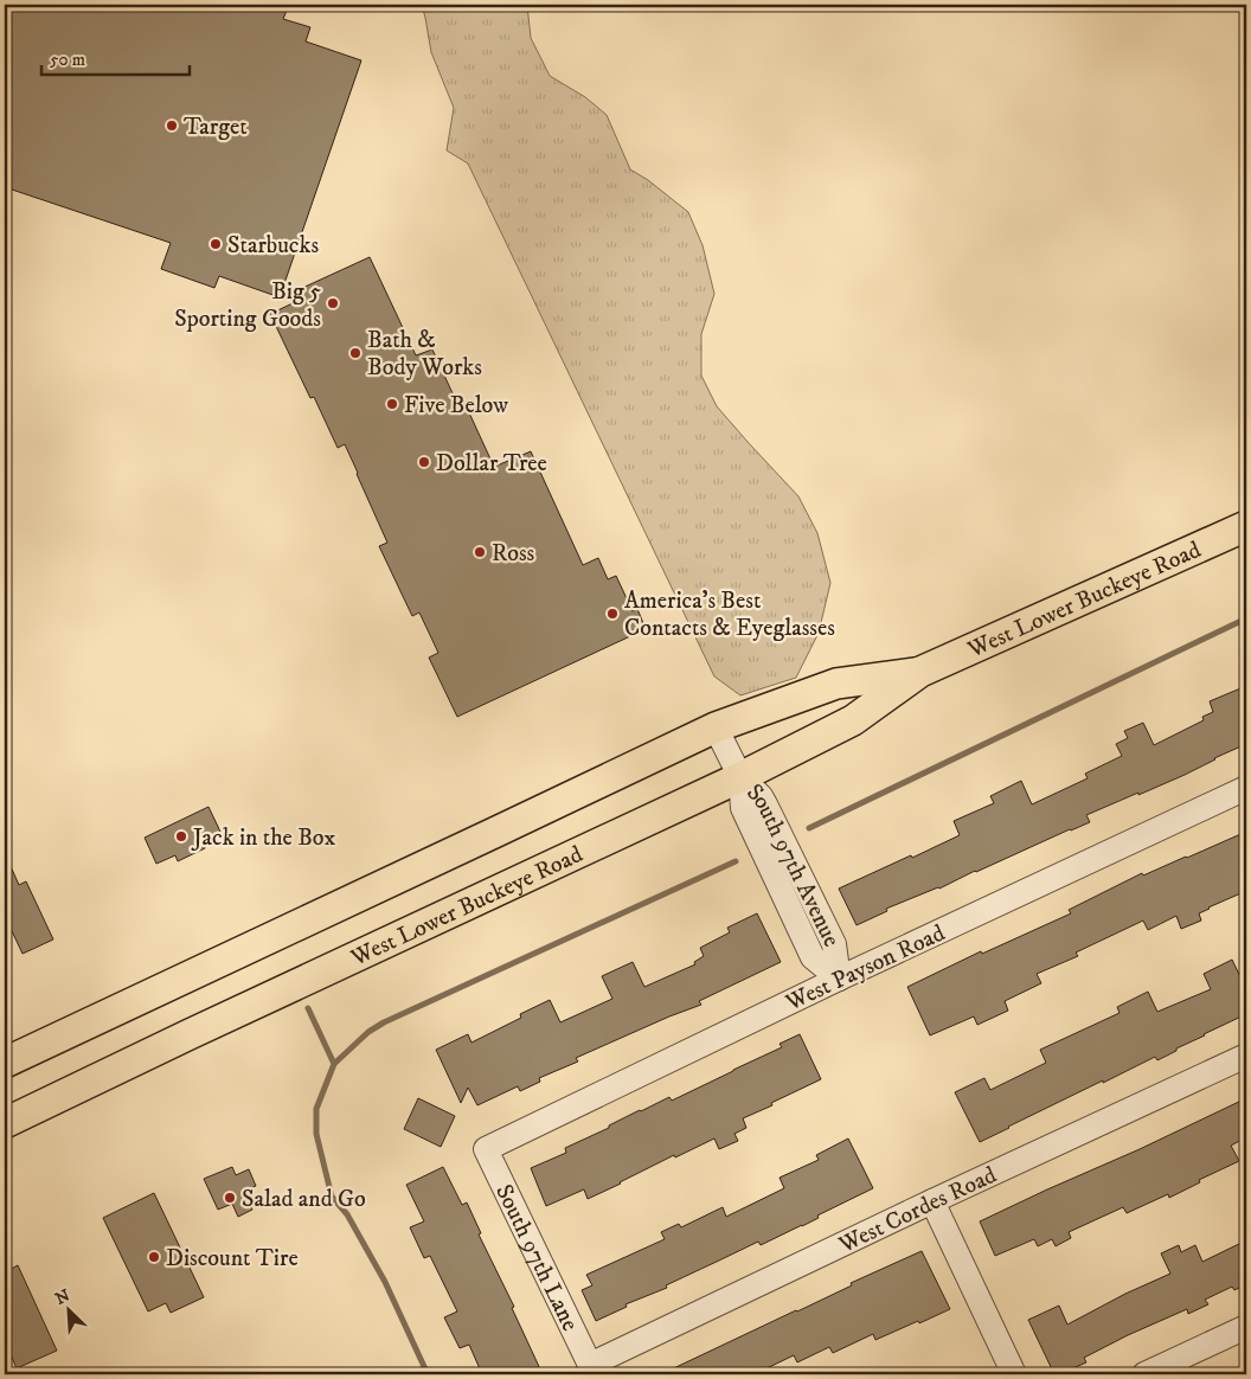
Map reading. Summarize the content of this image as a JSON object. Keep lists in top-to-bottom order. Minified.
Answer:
{"streets":{"main road":["West Lower Buckeye Road"],"street":["South 97th Avenue","West Payson Road","West Cordes Road","South 97th Lane"]},"crossings":[["West Lower Buckeye Road","South 97th Avenue"],["South 97th Avenue","West Payson Road"],["West Payson Road","South 97th Lane"],["West Cordes Road","South 97th Lane"]],"places":["Target","Starbucks","Big 5 Sporting Goods","Bath & Body Works","Five Below","Dollar Tree","Ross","America's Best Contacts & Eyeglasses","Jack in the Box","Salad and Go","Discount Tire"],"scale_bar":"50 m","north":"top left"}
